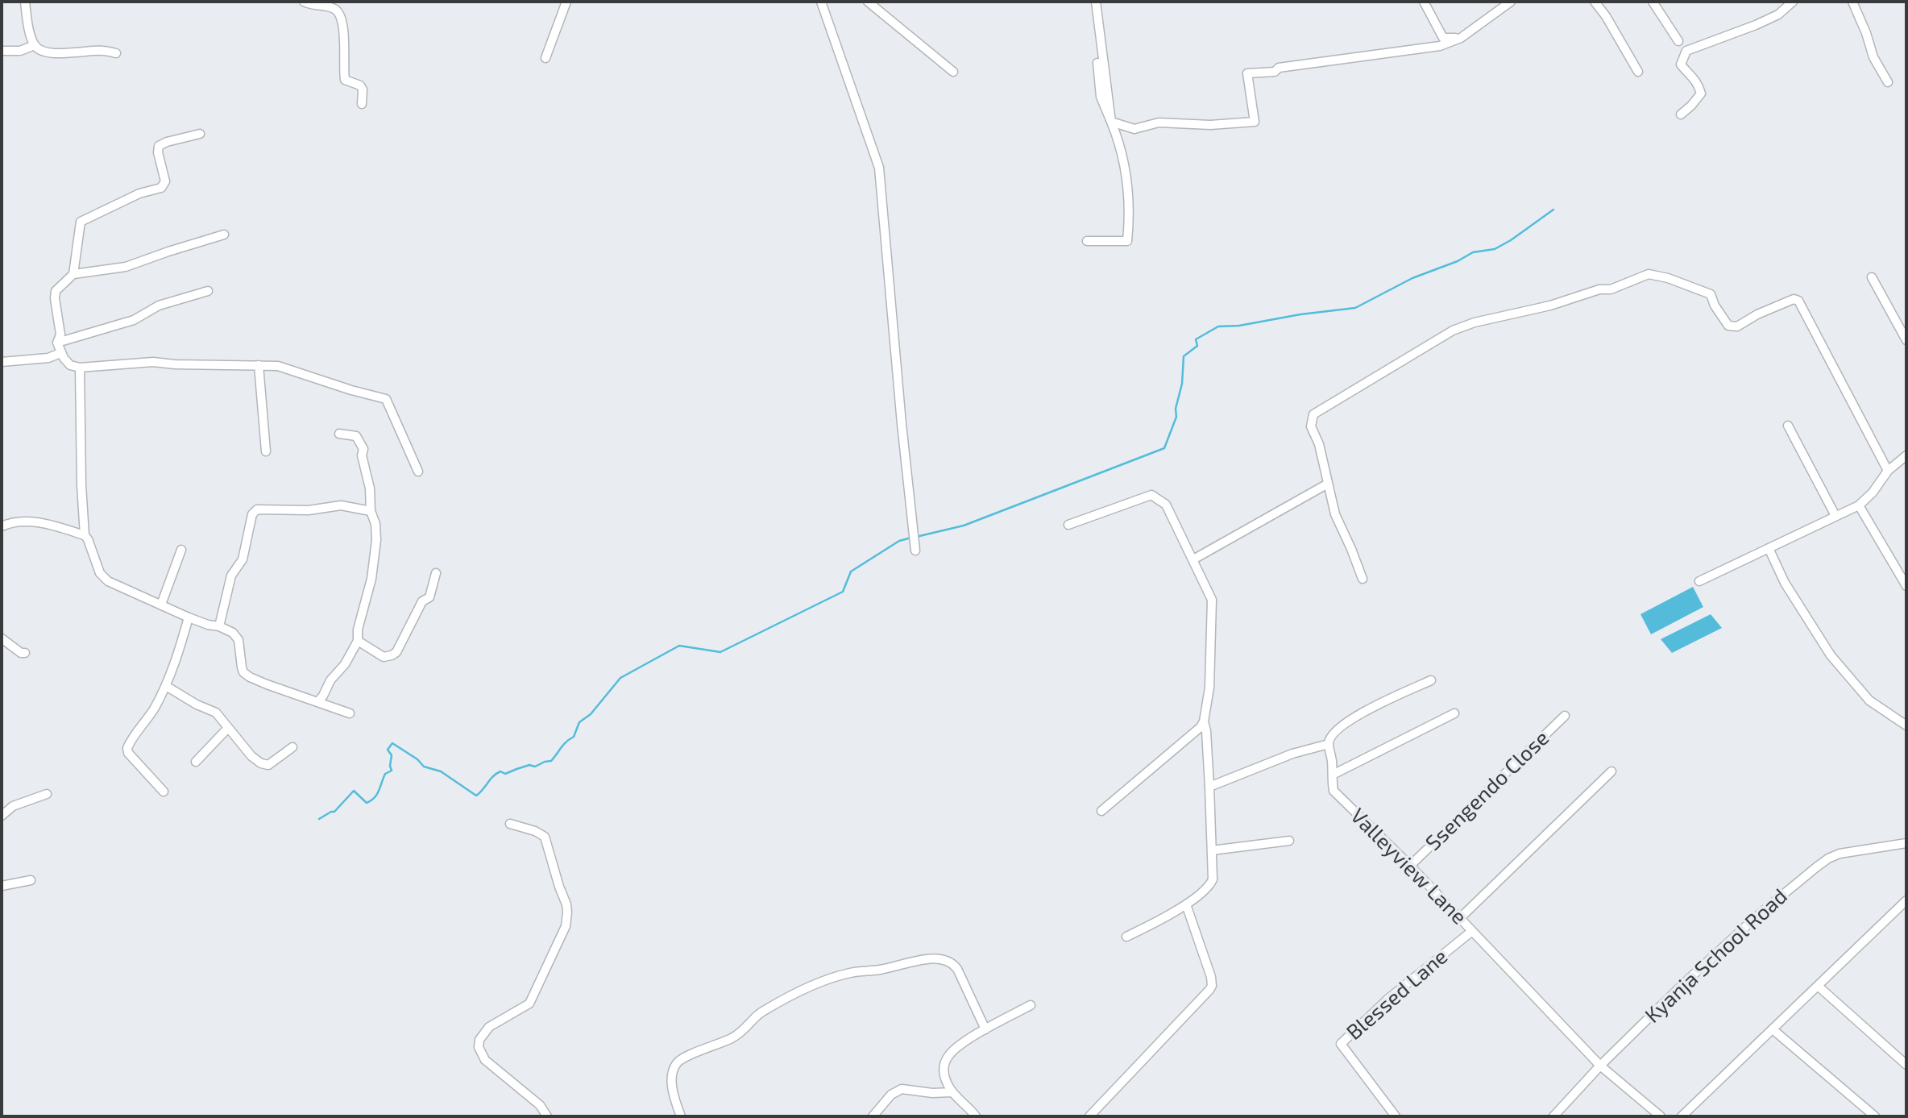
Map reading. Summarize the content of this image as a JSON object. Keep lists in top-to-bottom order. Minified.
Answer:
{"streets":{"street":["Ssengendo Close","Valleyview Lane","Kyanja School Road","Blessed Lane"]},"crossings":[["Ssengendo Close","Valleyview Lane"],["Valleyview Lane","Kyanja School Road"],["Valleyview Lane","Blessed Lane"]]}
